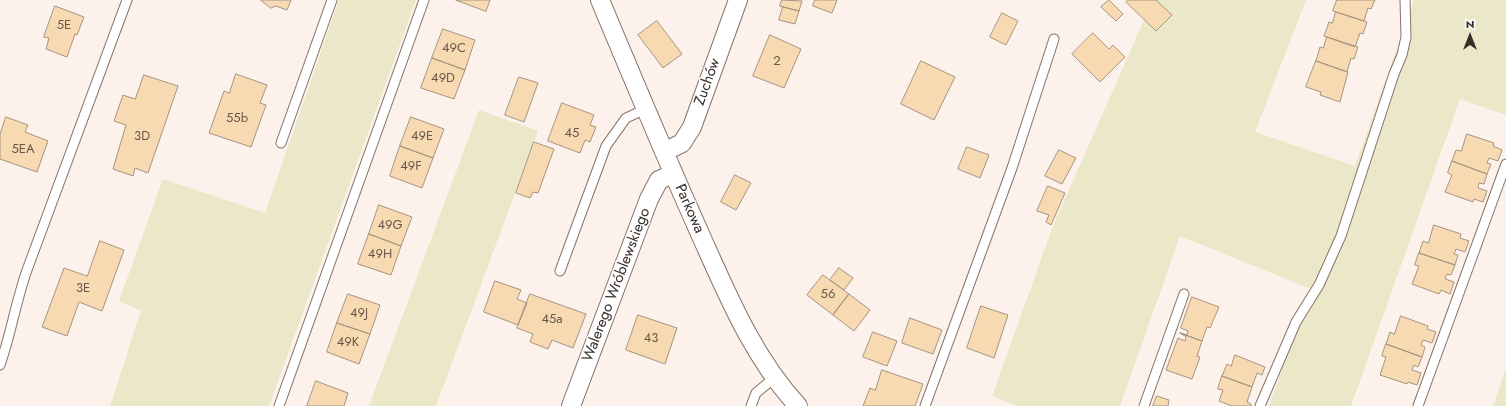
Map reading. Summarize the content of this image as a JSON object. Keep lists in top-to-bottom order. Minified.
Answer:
{"streets":{"street":["Zuchów","Parkowa","Walerego Wróblewskiego"]},"crossings":[["Zuchów","Parkowa"],["Parkowa","Walerego Wróblewskiego"]],"house_numbers":["5E","49C","2","49D","55b","45","3D","49E","5EA","49F","49G","49H","3E","56","49J","45a","43","49K"],"north":"top"}
